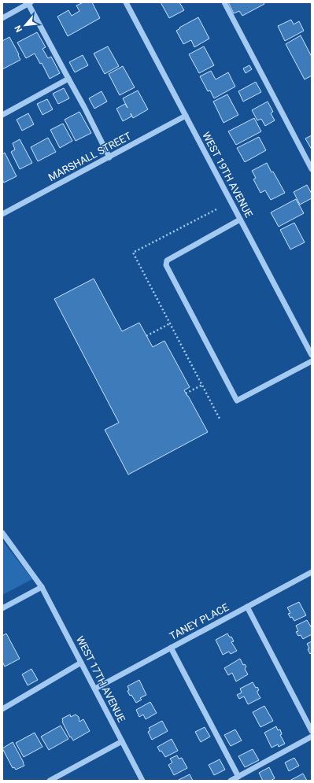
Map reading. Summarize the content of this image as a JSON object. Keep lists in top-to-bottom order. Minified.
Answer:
{"streets":{"street":["MARSHALL STREET","WEST 19TH AVENUE","TANEY PLACE","WEST 17TH AVENUE"]},"crossings":[["MARSHALL STREET","WEST 19TH AVENUE"],["TANEY PLACE","WEST 17TH AVENUE"]],"north":"bottom left"}
